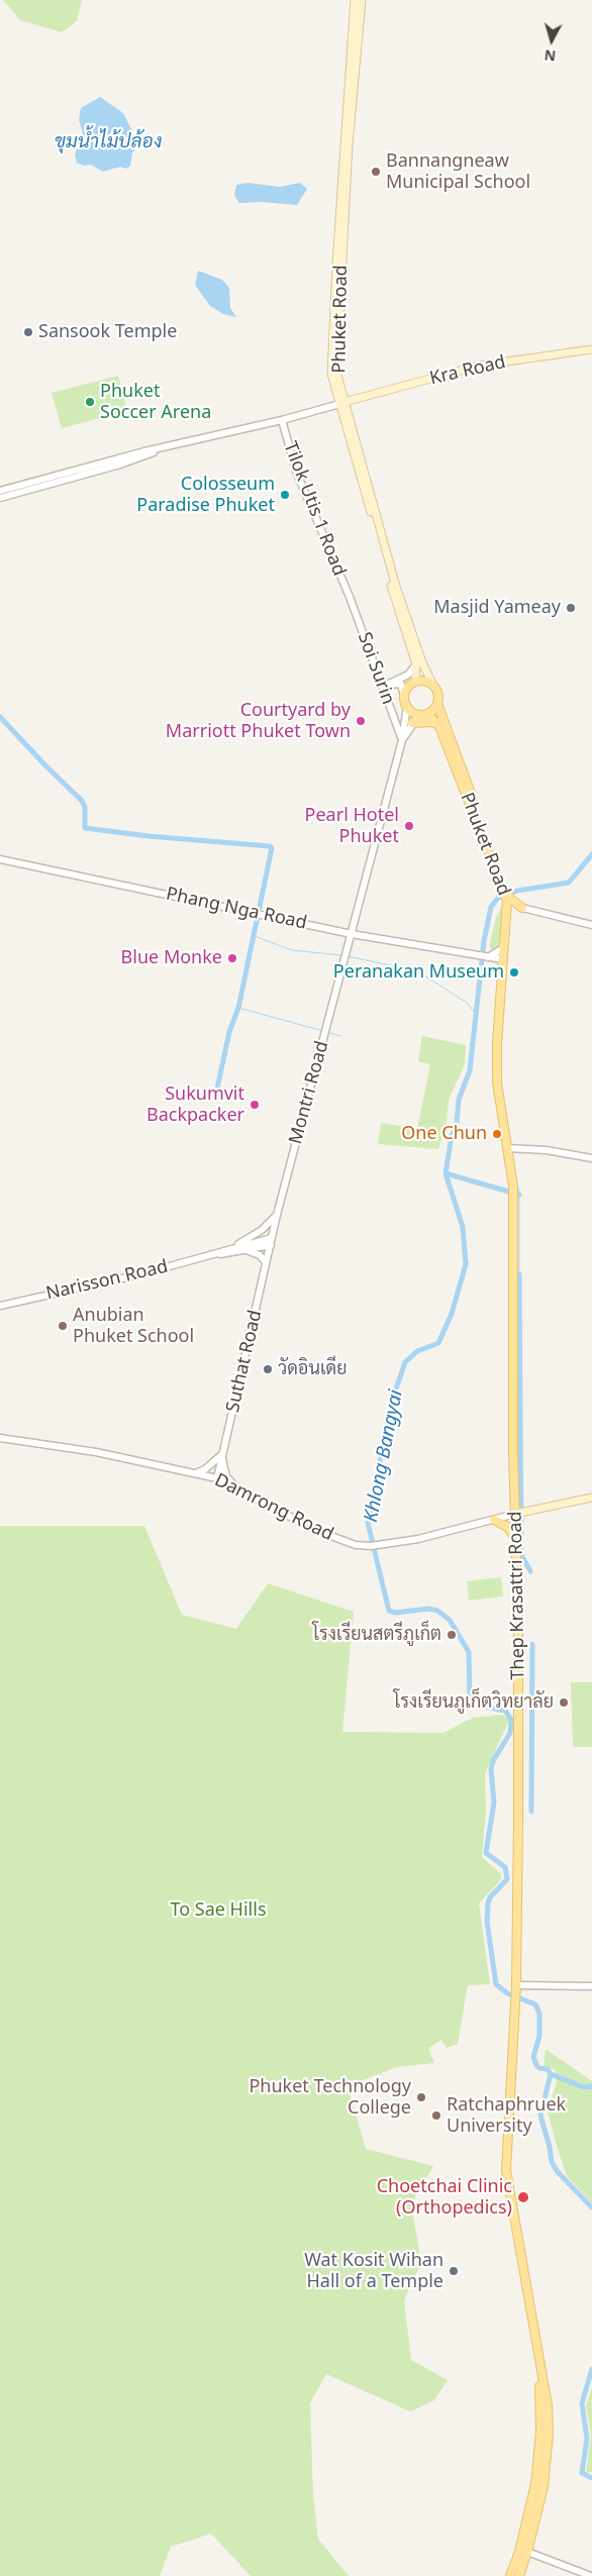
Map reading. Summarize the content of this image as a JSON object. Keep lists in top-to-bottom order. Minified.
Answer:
{"streets":{"main road":["Phuket Road","Kra Road","Thep Krasattri Road"],"street":["Tilok Utis 1 Road","Soi Surin","Phang Nga Road","Montri Road","Narisson Road","Suthat Road","Damrong Road"]},"crossings":[["Phuket Road","Kra Road"],["Phuket Road","Phang Nga Road"],["Phuket Road","Montri Road"],["Phuket Road","Thep Krasattri Road"],["Tilok Utis 1 Road","Soi Surin"],["Soi Surin","Montri Road"],["Phang Nga Road","Montri Road"],["Montri Road","Narisson Road"],["Montri Road","Suthat Road"],["Narisson Road","Suthat Road"],["Suthat Road","Damrong Road"],["Damrong Road","Thep Krasattri Road"]],"water":["ขุมน้ำไม้ปล้อง","Khlong Bangyai"],"parks":["To Sae Hills"],"places":["Bannangneaw Municipal School","Sansook Temple","Phuket Soccer Arena","Colosseum Paradise Phuket","Masjid Yameay","Courtyard by Marriott Phuket Town","Pearl Hotel Phuket","Blue Monke","Peranakan Museum","Sukumvit Backpacker","One Chun","Anubian Phuket School","วัดอินเดีย","โรงเรียนสตรีภูเก็ต","โรงเรียนภูเก็ตวิทยาลัย","Phuket Technology College","Ratchaphruek University","Choetchai Clinic (Orthopedics)","Wat Kosit Wihan Hall of a Temple"],"north":"bottom"}
